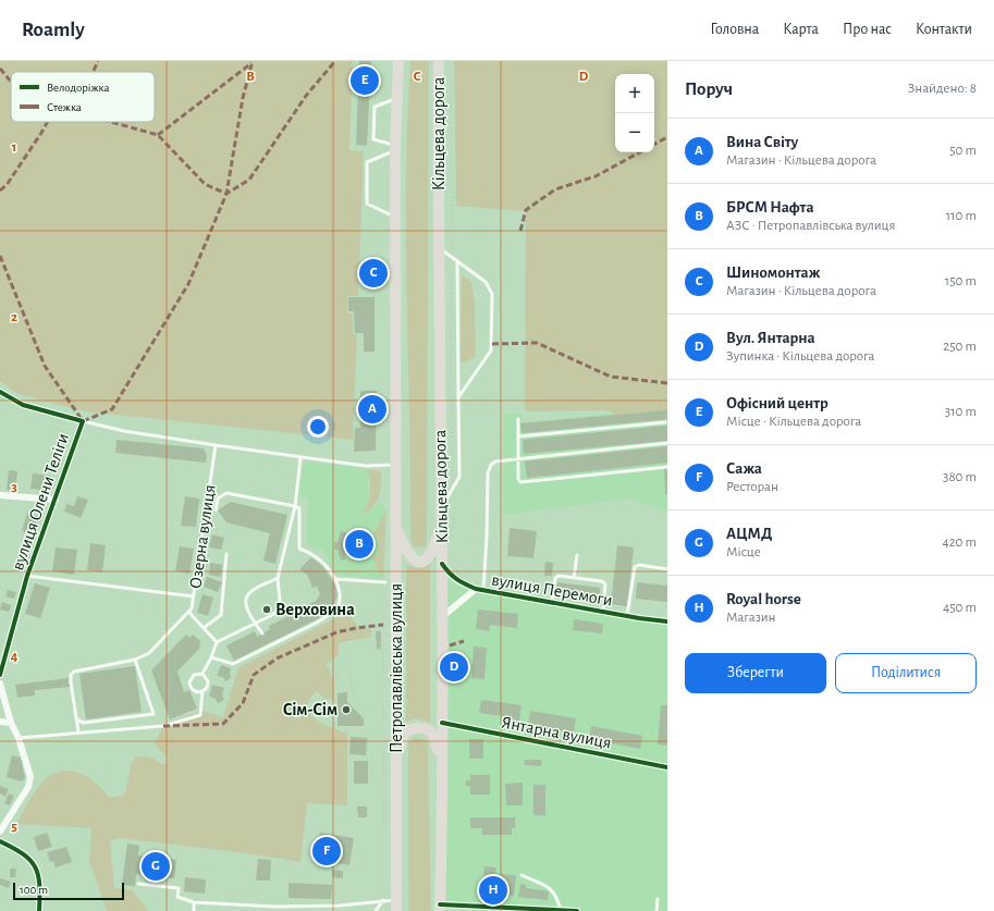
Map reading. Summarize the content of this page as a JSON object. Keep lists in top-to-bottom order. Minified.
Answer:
{"streets":{"highway":["Кільцева дорога","Петропавлівська вулиця"],"street":["вулиця Олени Теліги","вулиця Перемоги","Янтарна вулиця"],"lane":["Озерна вулиця"]},"crossings":[["Кільцева дорога","вулиця Перемоги"],["Кільцева дорога","Янтарна вулиця"]],"places":["Верховина","Сім-Сім"],"legend":["Велодоріжка","Стежка"],"scale_bar":"100 m","page":{"header":"Roamly","nav":["Головна","Карта","Про нас","Контакти"],"heading":["Поруч","Знайдено: 8"],"pins":["E","C","A","B","D","F","G","H"],"map_buttons":["+","−"],"list":[{"mark":"A","name":"Вина Світу","note":"Магазин · Кільцева дорога","value":"50 m"},{"mark":"B","name":"БРСМ Нафта","note":"АЗС · Петропавлівська вулиця","value":"110 m"},{"mark":"C","name":"Шиномонтаж","note":"Магазин · Кільцева дорога","value":"150 m"},{"mark":"D","name":"Вул. Янтарна","note":"Зупинка · Кільцева дорога","value":"250 m"},{"mark":"E","name":"Офісний центр","note":"Місце · Кільцева дорога","value":"310 m"},{"mark":"F","name":"Сажа","note":"Ресторан","value":"380 m"},{"mark":"G","name":"АЦМД","note":"Місце","value":"420 m"},{"mark":"H","name":"Royal horse","note":"Магазин","value":"450 m"}],"buttons":["Зберегти","Поділитися"],"scale":"100 m"},"grid":{"columns":["B","C","D"],"rows":["1","2","3","4","5"]}}
